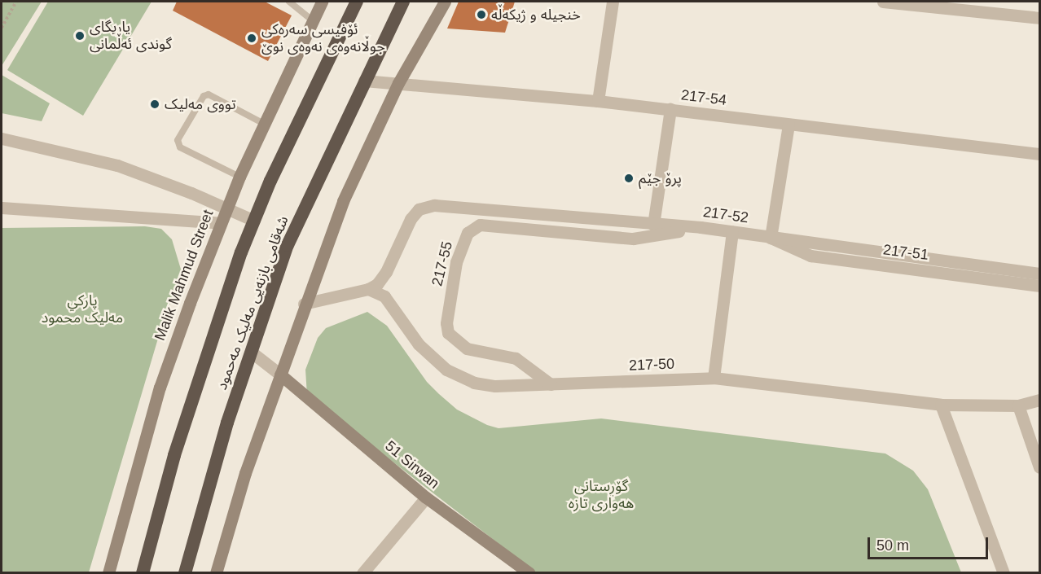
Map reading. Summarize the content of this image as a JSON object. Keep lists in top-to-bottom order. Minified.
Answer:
{"streets":{"highway":["شەقامی بازنەیی مەلیک مەحمود"],"main road":["Malik Mahmud Street","51 Sirwan"],"street":["217-54","217-52","217-51","217-55","217-50"]},"crossings":[["217-54","شەقامی بازنەیی مەلیک مەحمود"],["217-52","217-51"],["217-52","217-55"],["217-52","217-50"],["217-55","217-50"]],"parks":["پارکي مەليک محمود","گۆڕستانی هەواری تازە"],"places":["خنجیلە و ژیکەڵە","یاریگای گوندی ئەڵمانی","ئۆفیسی سەرەکی جوڵانەوەی نەوەی نوێ","تووی مەلیک","پرۆ جێم"],"scale_bar":"50 m"}
